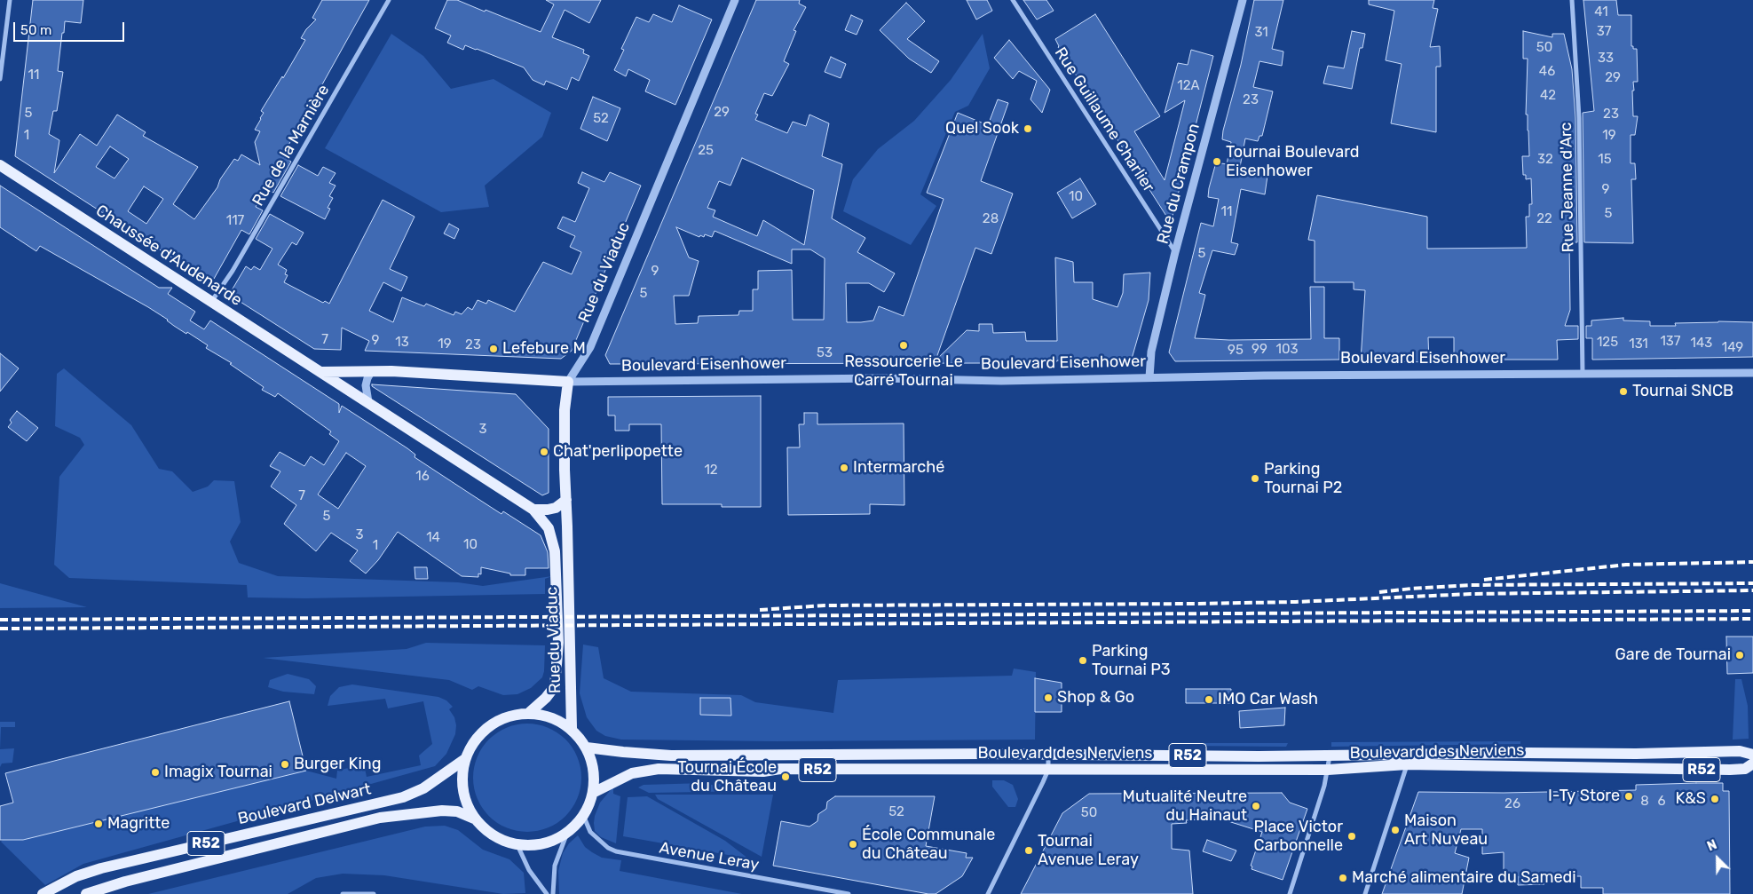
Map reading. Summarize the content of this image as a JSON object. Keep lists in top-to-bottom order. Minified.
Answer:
{"streets":{"main road":["Chaussée d'Audenarde","Rue du Viaduc","Boulevard Eisenhower","Boulevard des Nerviens","R52","Boulevard Delwart"],"street":["Rue Guillaume Charlier","Rue de la Marnière","Rue du Crampon","Rue Jeanne d'Arc","Avenue Leray"]},"crossings":[["Rue Guillaume Charlier","Rue du Crampon"],["Rue de la Marnière","Chaussée d'Audenarde"],["Rue du Crampon","Boulevard Eisenhower"],["Rue Jeanne d'Arc","Boulevard Eisenhower"],["Chaussée d'Audenarde","Rue du Viaduc"],["Rue du Viaduc","Boulevard Eisenhower"],["Rue du Viaduc","Boulevard des Nerviens"],["Rue du Viaduc","R52"],["Rue du Viaduc","Boulevard Delwart"],["Rue du Viaduc","Avenue Leray"],["Boulevard des Nerviens","R52"],["Boulevard des Nerviens","Boulevard Delwart"],["Boulevard des Nerviens","Avenue Leray"],["R52","Boulevard Delwart"],["R52","Avenue Leray"],["Boulevard Delwart","Avenue Leray"]],"places":["Quel Sook","Tournai Boulevard Eisenhower","Ressourcerie Le Carré Tournai","Lefebure M","Tournai SNCB","Chat'perlipopette","Intermarché","Parking Tournai P2","Gare de Tournai","Parking Tournai P3","Shop & Go","IMO Car Wash","Burger King","Imagix Tournai","Tournai École du Château","I-Ty Store","K&S","Mutualité Neutre du Hainaut","Magritte","Maison Art Nuveau","Place Victor Carbonnelle","École Communale du Château","Tournai Avenue Leray","Marché alimentaire du Samedi"],"house_numbers":["41","37","31","50","33","46","11","29","12A","42","23","29","5","23","52","1","19","25","32","15","9","10","11","5","28","22","117","5","9","5","7","9","137","13","125","143","19","131","23","149","99","103","95","53","3","12","16","7","5","3","14","10","1","8","6","26","52","50"],"scale_bar":"50 m","north":"top left"}
